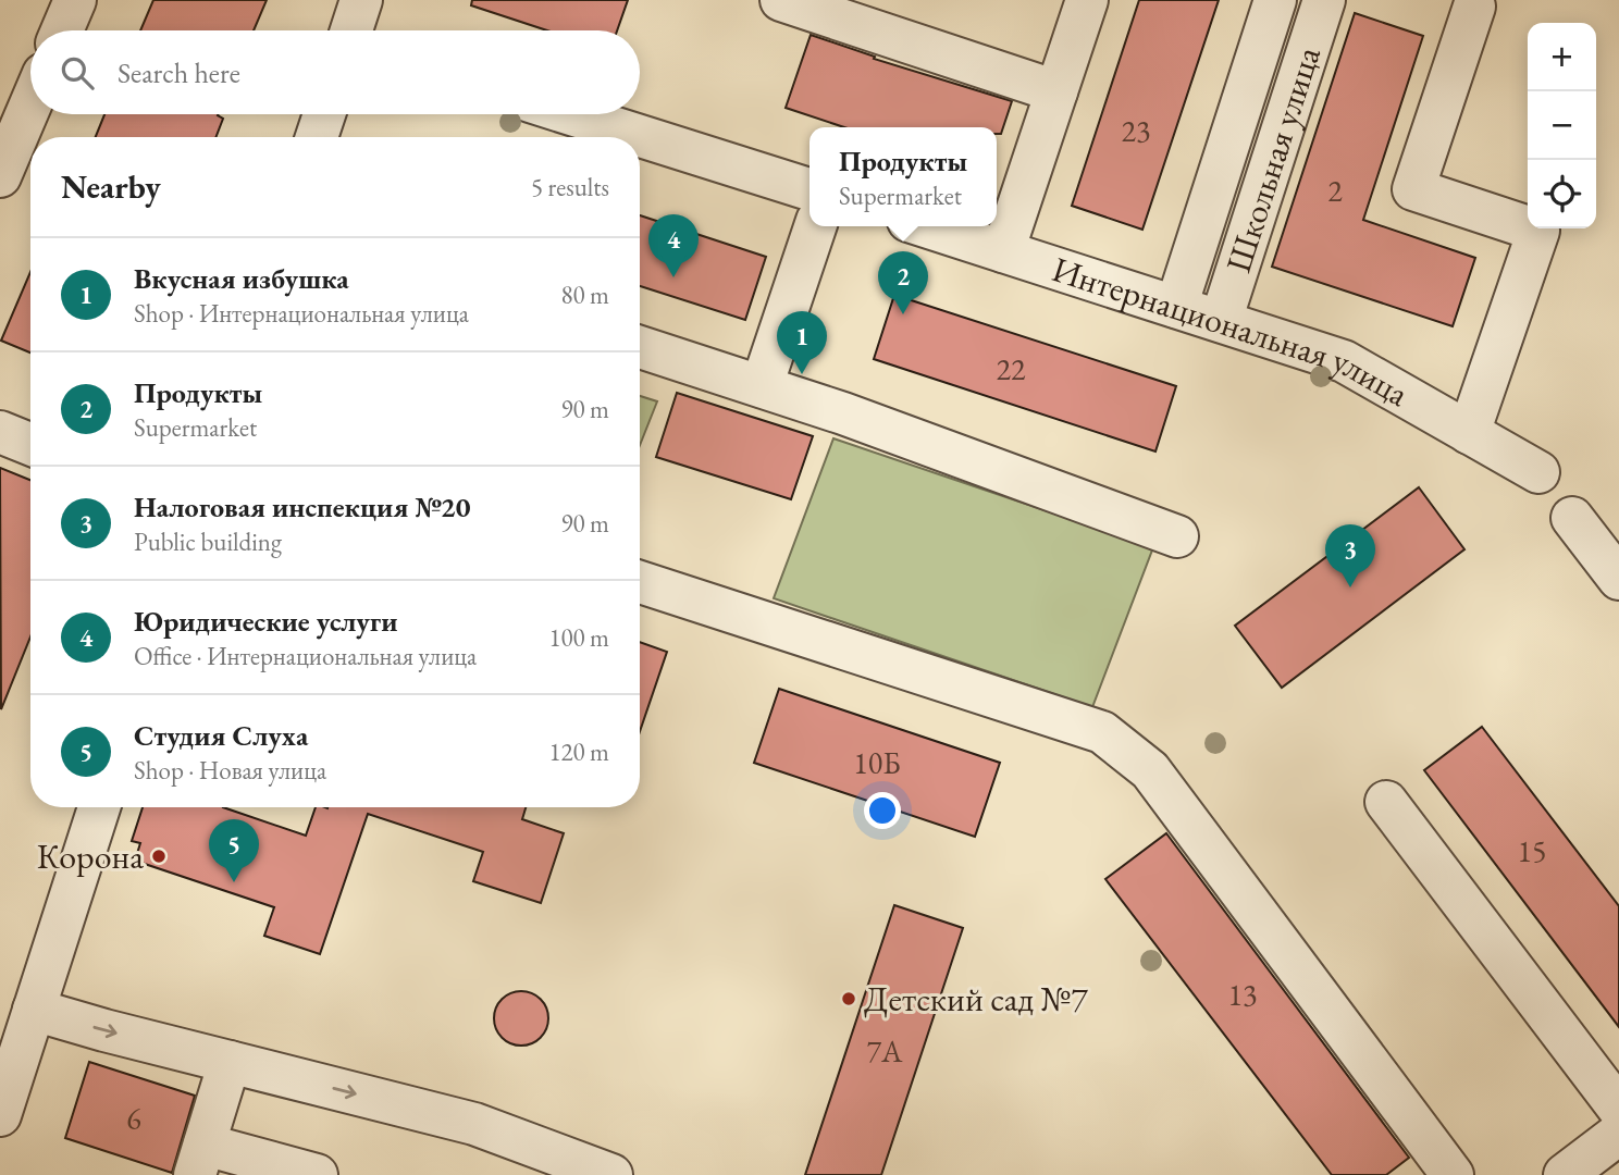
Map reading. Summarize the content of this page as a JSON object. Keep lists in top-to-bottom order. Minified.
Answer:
{"streets":{"street":["Школьная улица","Интернациональная улица"]},"crossings":[["Школьная улица","Интернациональная улица"]],"places":["Корона","Детский сад №7"],"house_numbers":["23","2","22","10Б","15","13","7А","6"],"page":{"map_buttons":["+","−"],"search":"Search here","popup":["Продукты","Supermarket"],"heading":["Nearby","5 results"],"pins":["4","2","1","3","5"],"list":[{"mark":"1","name":"Вкусная избушка","note":"Shop · Интернациональная улица","value":"80 m"},{"mark":"2","name":"Продукты","note":"Supermarket","value":"90 m"},{"mark":"3","name":"Налоговая инспекция №20","note":"Public building","value":"90 m"},{"mark":"4","name":"Юридические услуги","note":"Office · Интернациональная улица","value":"100 m"},{"mark":"5","name":"Студия Слуха","note":"Shop · Новая улица","value":"120 m"}]}}
